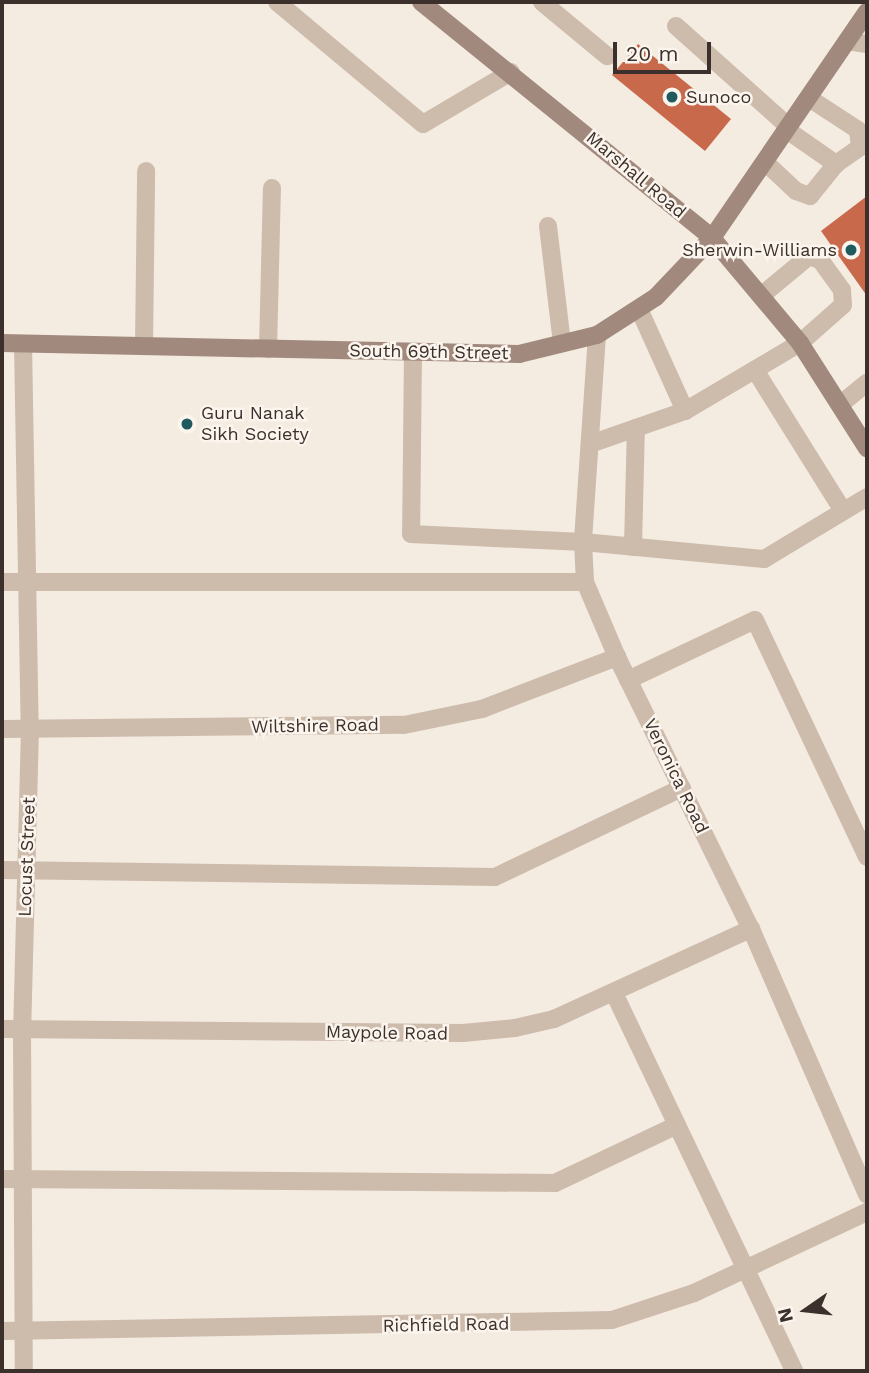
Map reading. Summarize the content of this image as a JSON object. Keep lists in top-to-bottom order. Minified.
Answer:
{"streets":{"main road":["Marshall Road","South 69th Street"],"street":["Wiltshire Road","Veronica Road","Locust Street","Maypole Road","Richfield Road"]},"crossings":[["Marshall Road","South 69th Street"],["South 69th Street","Veronica Road"],["South 69th Street","Locust Street"],["Wiltshire Road","Veronica Road"],["Wiltshire Road","Locust Street"],["Veronica Road","Maypole Road"],["Locust Street","Maypole Road"],["Locust Street","Richfield Road"]],"places":["Sunoco","Sherwin-Williams","Guru Nanak Sikh Society"],"scale_bar":"20 m","north":"left"}
